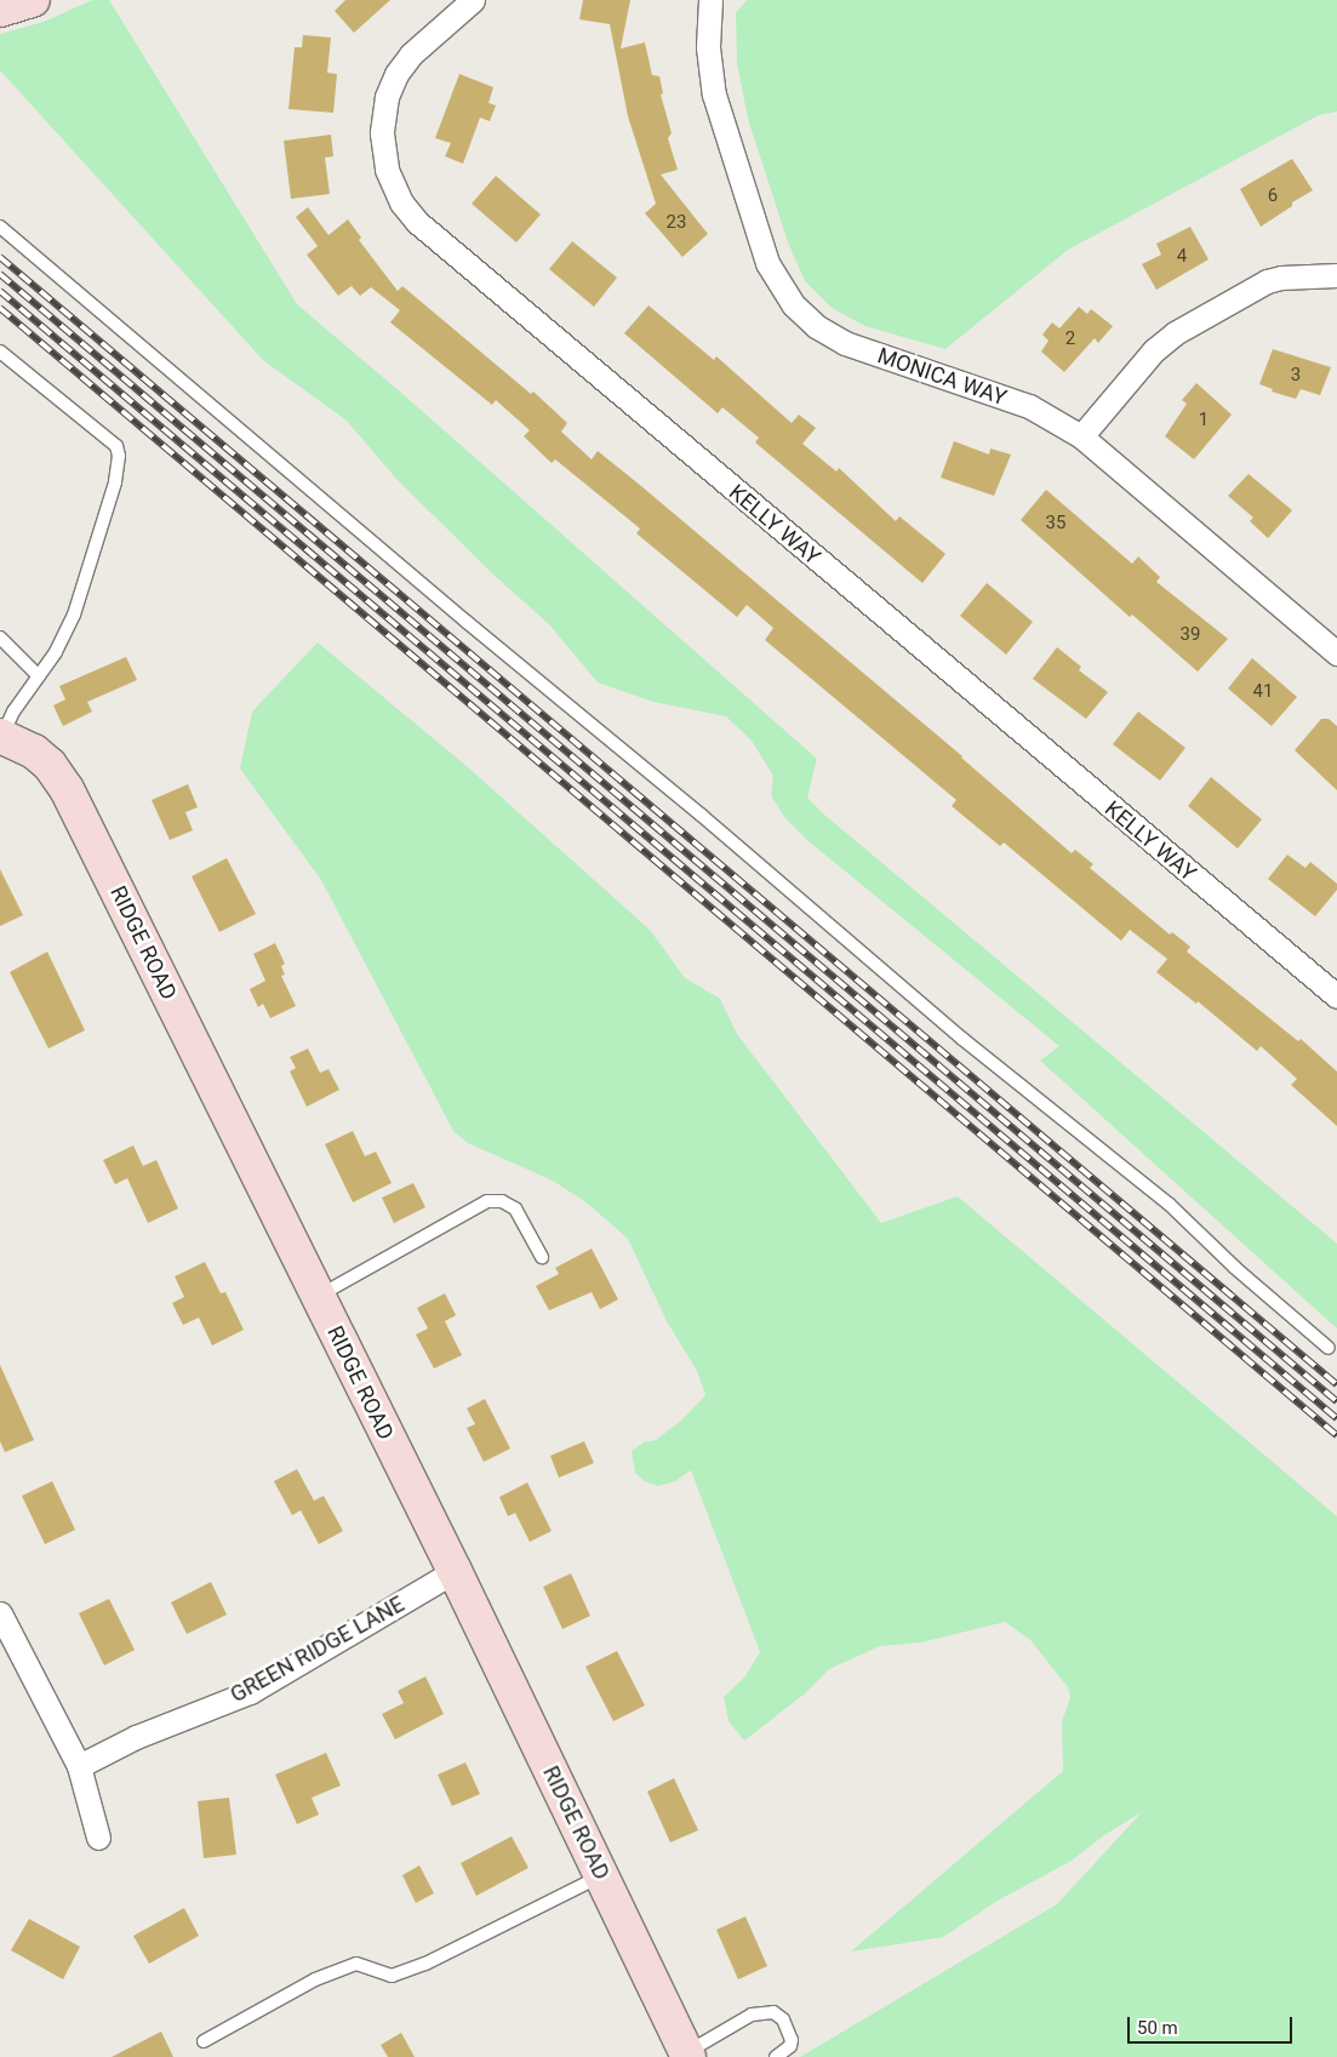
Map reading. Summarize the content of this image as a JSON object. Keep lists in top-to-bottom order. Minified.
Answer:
{"streets":{"street":["MONICA WAY","KELLY WAY","RIDGE ROAD","GREEN RIDGE LANE"]},"crossings":[["RIDGE ROAD","GREEN RIDGE LANE"]],"house_numbers":["6","23","4","2","3","1","35","39","41"],"scale_bar":"50 m"}
